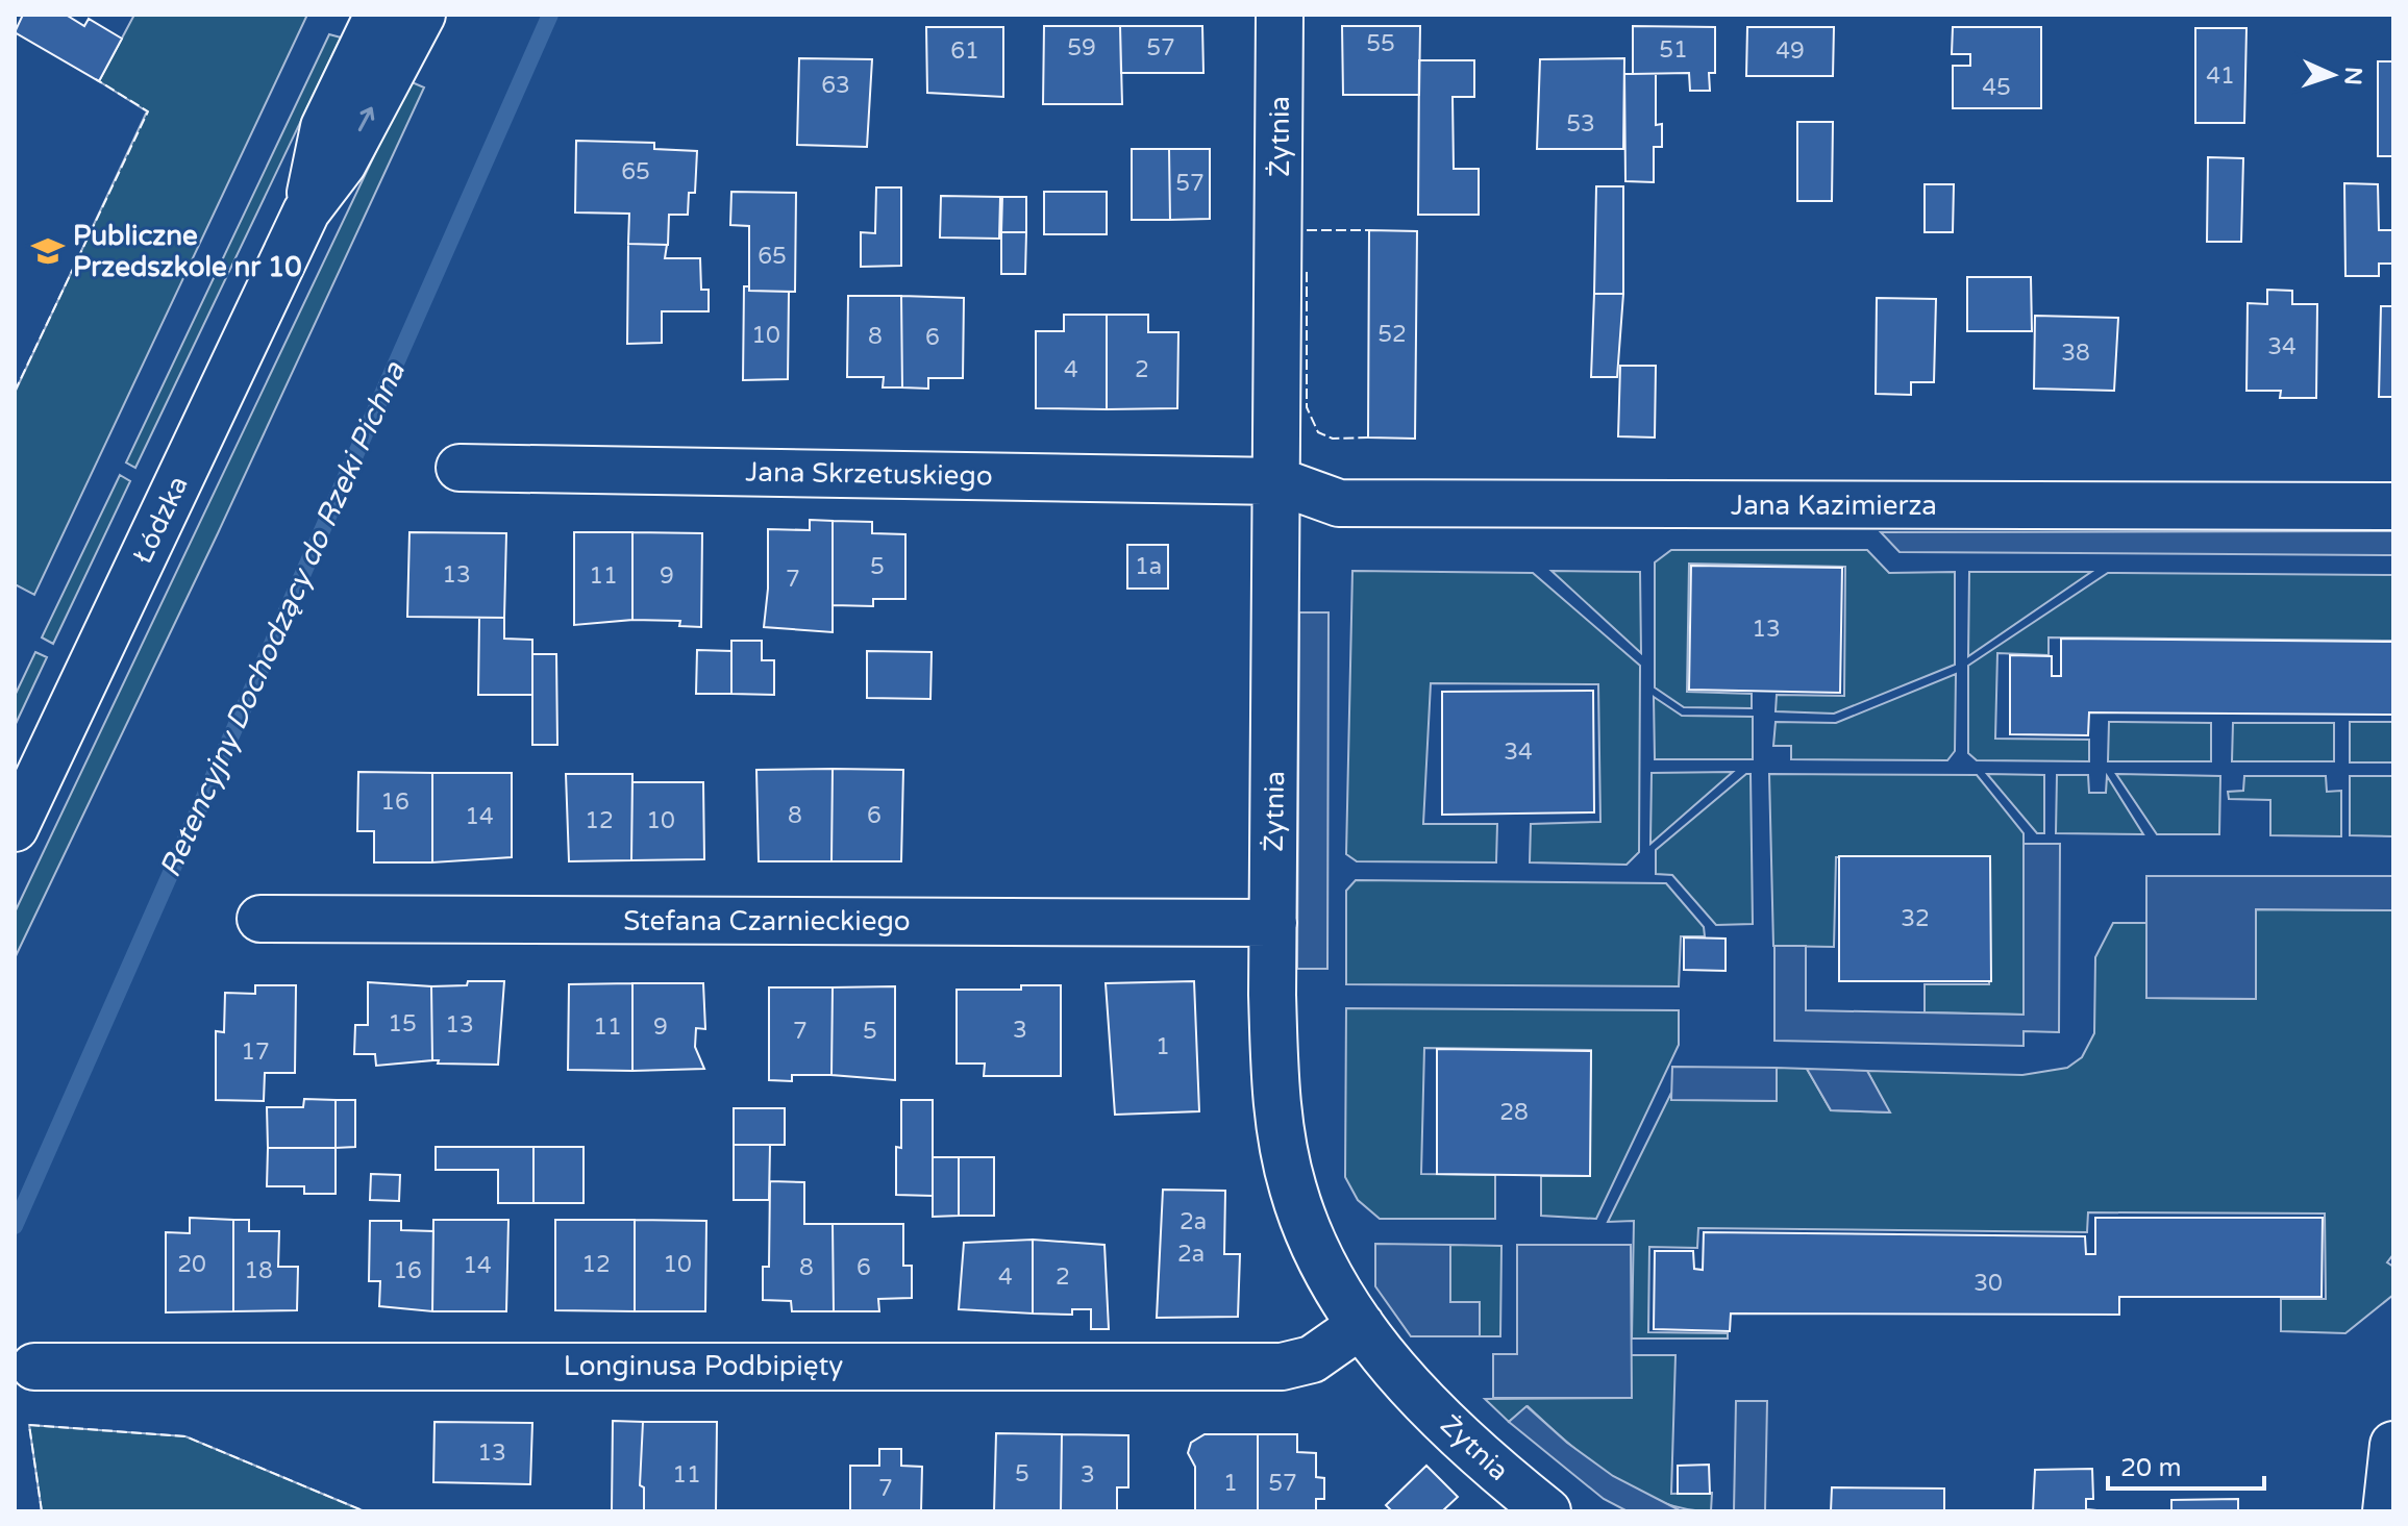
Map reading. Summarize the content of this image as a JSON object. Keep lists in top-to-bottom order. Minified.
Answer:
{"streets":{"street":["Żytnia","Jana Skrzetuskiego","Jana Kazimierza","Łódzka","Stefana Czarnieckiego","Longinusa Podbipięty"]},"crossings":[["Żytnia","Jana Skrzetuskiego"],["Żytnia","Jana Kazimierza"],["Żytnia","Stefana Czarnieckiego"],["Żytnia","Longinusa Podbipięty"],["Jana Skrzetuskiego","Jana Kazimierza"]],"water":["Retencyjny Dochodzący do Rzeki Pichna"],"places":{"school or university":["Publiczne Przedszkole nr 10"]},"house_numbers":["55","59","57","51","61","49","41","63","45","53","65","57","65","52","10","8","6","34","38","4","2","5","1a","13","11","9","7","13","34","16","8","6","14","12","10","32","15","13","11","9","3","7","5","1","17","28","2a","2a","20","12","10","14","8","6","18","16","4","2","30","13","5","11","3","1","57","7"],"scale_bar":"20 m","north":"right"}
